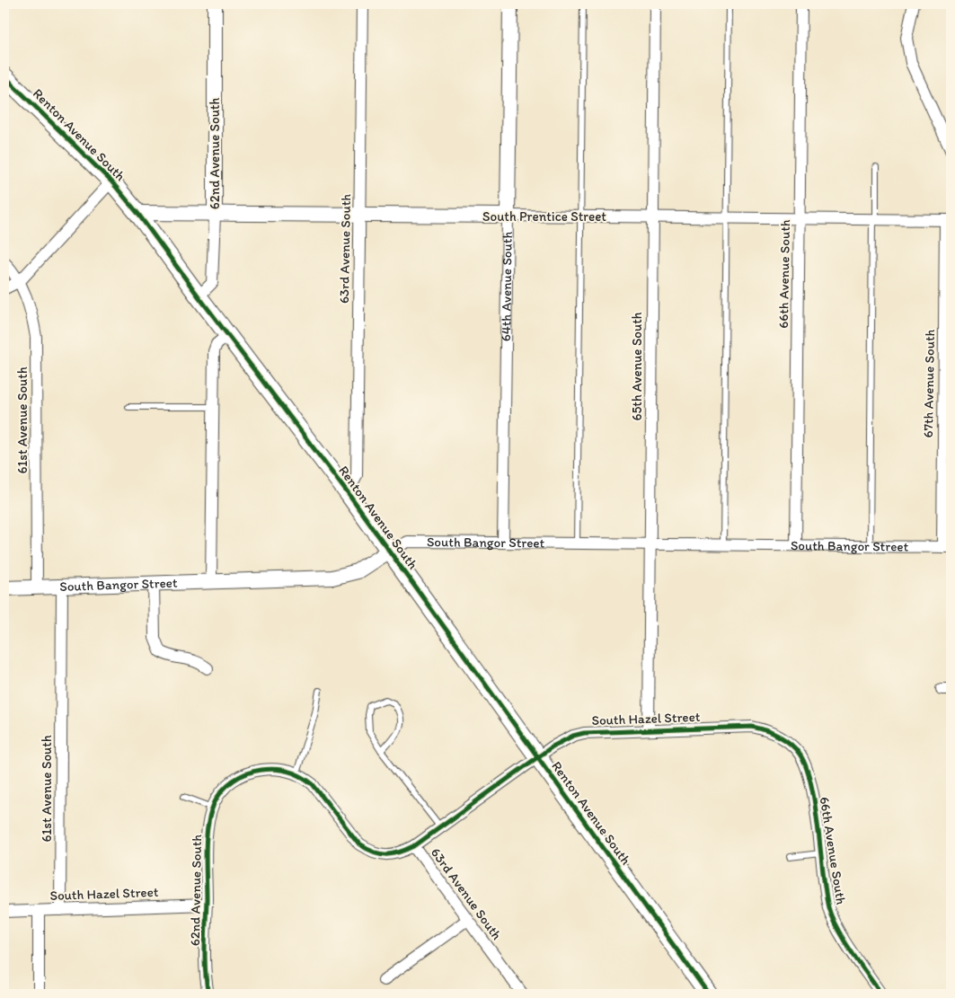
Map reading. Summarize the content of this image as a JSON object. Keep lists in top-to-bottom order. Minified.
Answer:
{"streets":{"main road":["Renton Avenue South"],"street":["62nd Avenue South","South Prentice Street","63rd Avenue South","66th Avenue South","64th Avenue South","65th Avenue South","67th Avenue South","61st Avenue South","South Bangor Street","South Hazel Street"]},"crossings":[["Renton Avenue South","62nd Avenue South"],["Renton Avenue South","South Prentice Street"],["Renton Avenue South","63rd Avenue South"],["Renton Avenue South","South Bangor Street"],["Renton Avenue South","South Hazel Street"],["62nd Avenue South","South Prentice Street"],["62nd Avenue South","63rd Avenue South"],["62nd Avenue South","South Hazel Street"],["South Prentice Street","63rd Avenue South"],["South Prentice Street","66th Avenue South"],["South Prentice Street","64th Avenue South"],["South Prentice Street","65th Avenue South"],["South Prentice Street","67th Avenue South"],["63rd Avenue South","South Hazel Street"],["66th Avenue South","South Bangor Street"],["66th Avenue South","South Hazel Street"],["64th Avenue South","South Bangor Street"],["65th Avenue South","South Bangor Street"],["65th Avenue South","South Hazel Street"],["67th Avenue South","South Bangor Street"],["61st Avenue South","South Bangor Street"],["61st Avenue South","South Hazel Street"]]}
